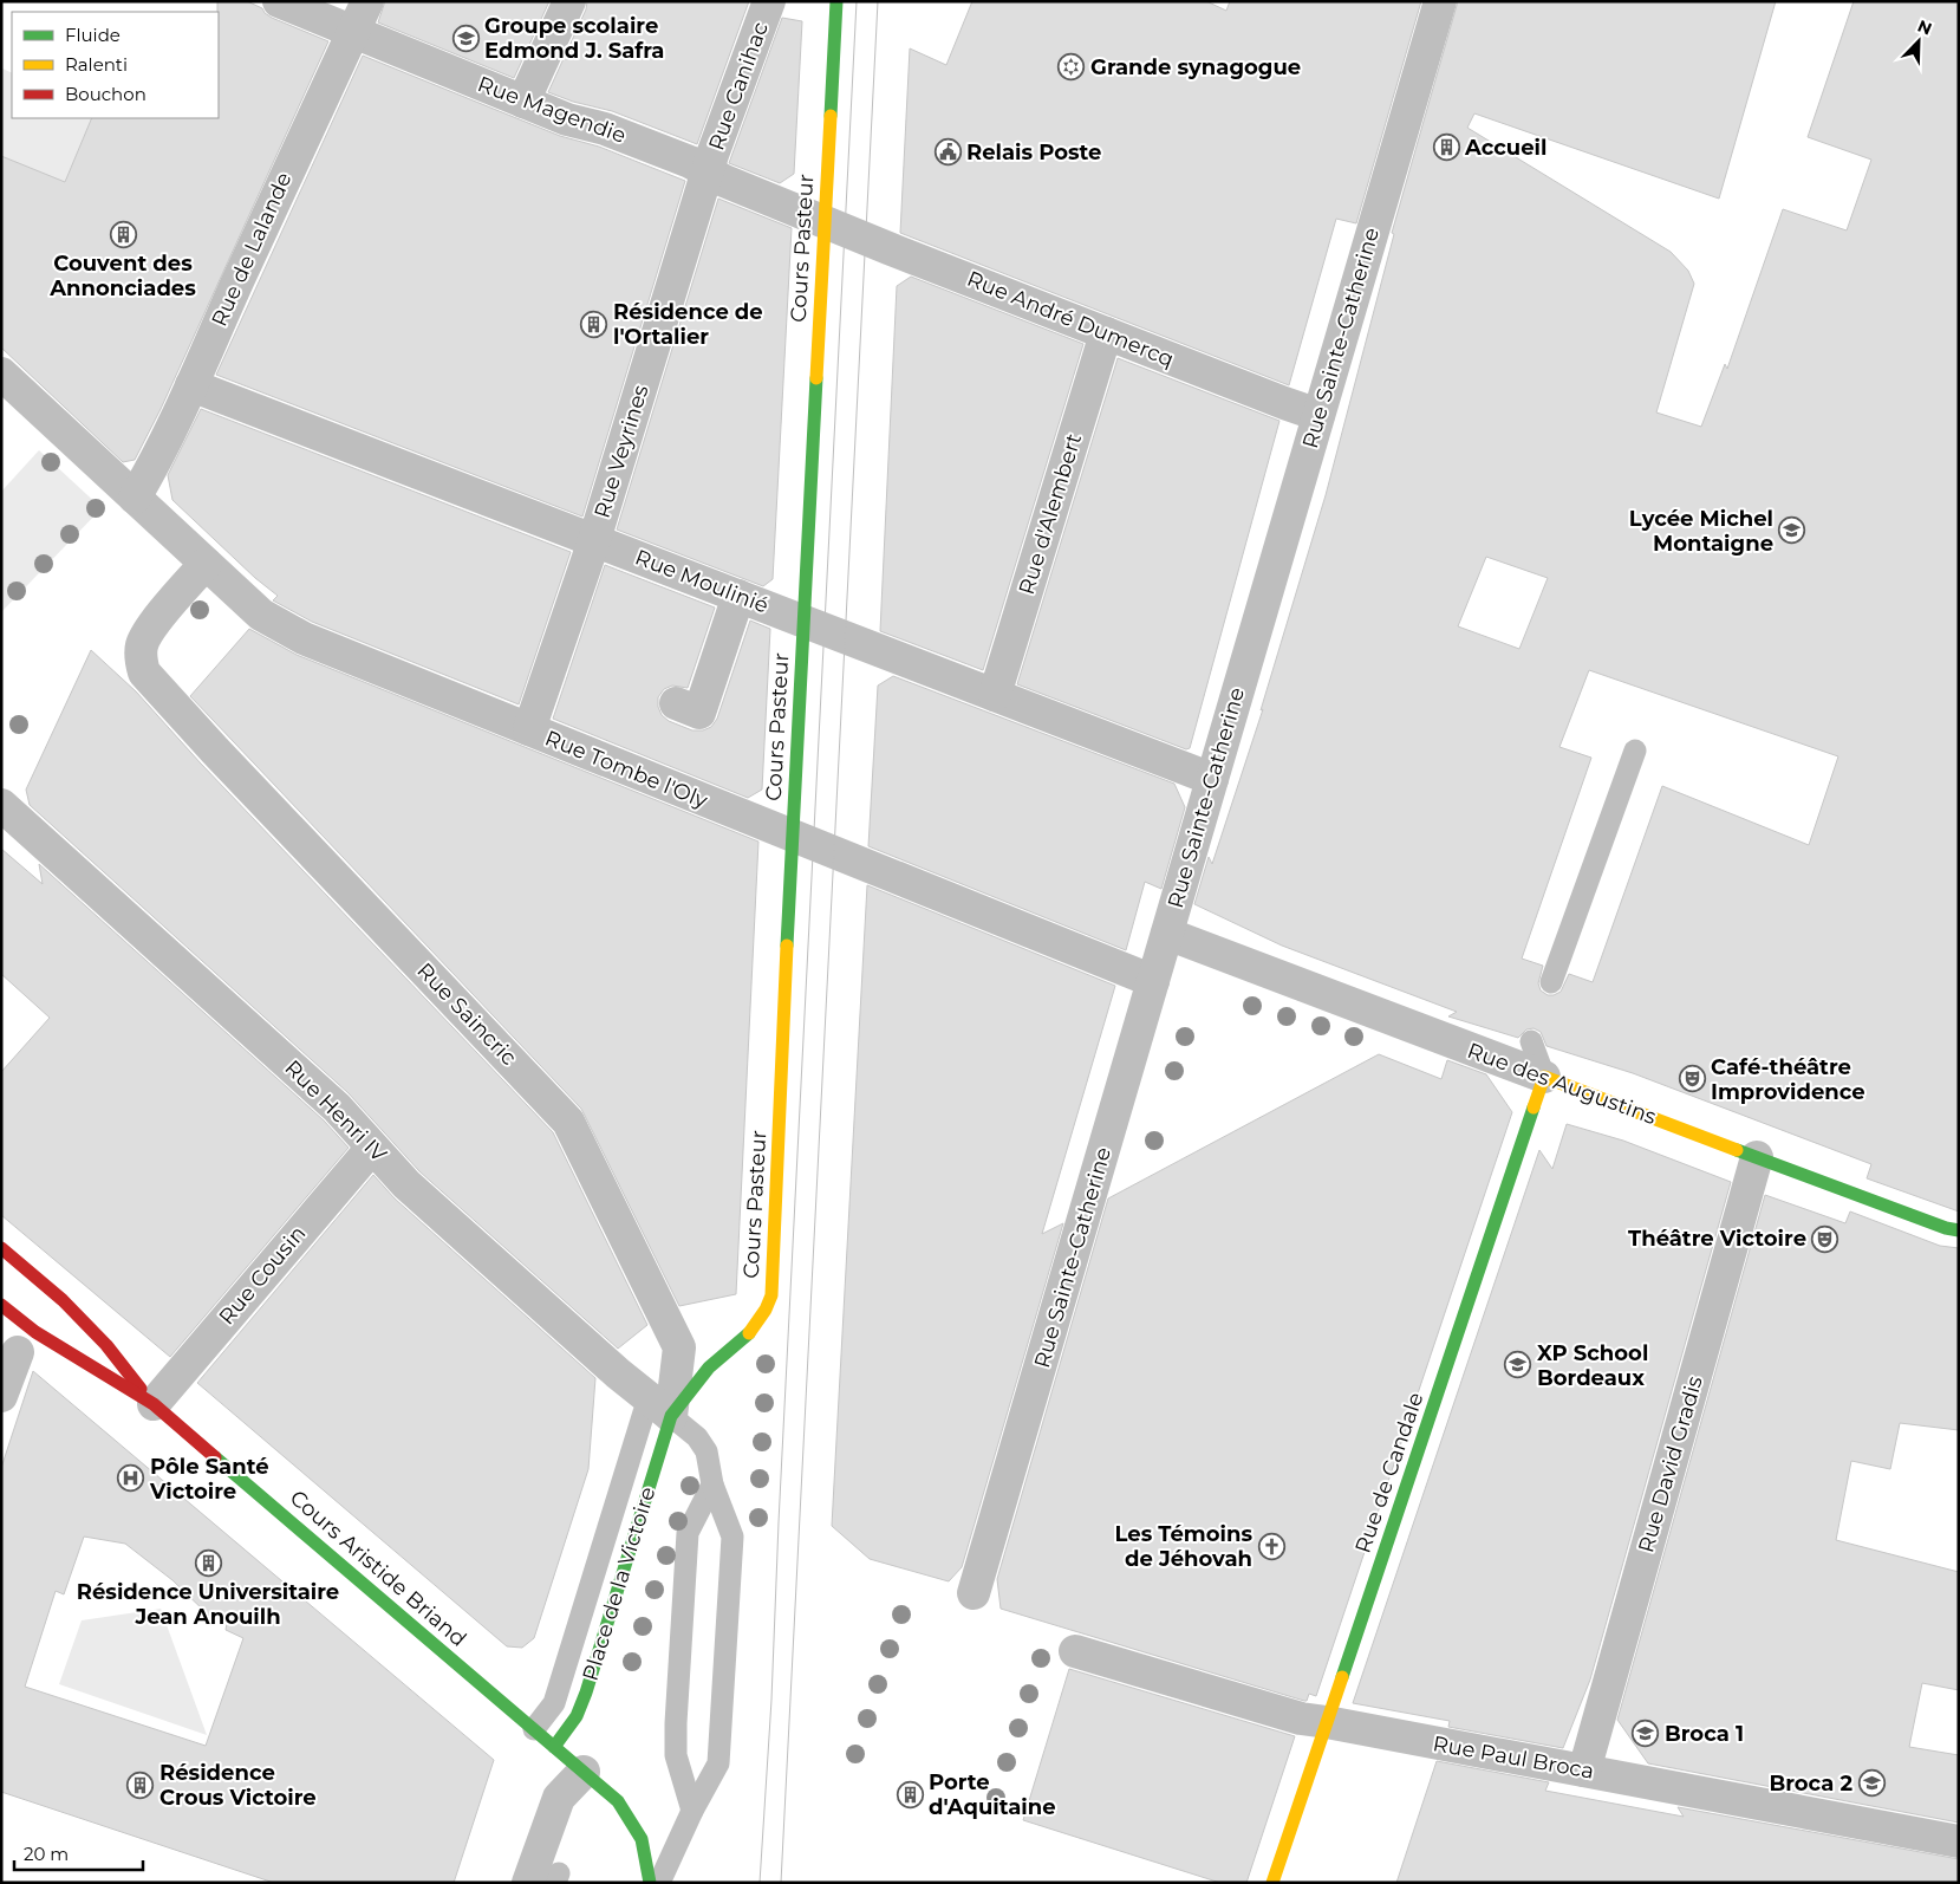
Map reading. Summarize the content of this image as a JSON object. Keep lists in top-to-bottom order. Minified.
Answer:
{"streets":{"street":["Rue Canihac","Rue Magendie","Cours Pasteur","Rue de Lalande","Rue André Dumercq","Rue Sainte-Catherine","Rue Veyrines","Rue d'Alembert","Rue Moulinié","Rue Tombe l'Oly","Rue Saincric","Rue des Augustins","Rue Henri IV","Rue Cousin","Rue David Gradis","Rue de Candale","Cours Aristide Briand","Place de la Victoire","Rue Paul Broca"]},"crossings":[["Rue Canihac","Rue Magendie"],["Rue Canihac","Rue Veyrines"],["Rue Magendie","Cours Pasteur"],["Rue Magendie","Rue de Lalande"],["Rue Magendie","Rue André Dumercq"],["Rue Magendie","Rue Veyrines"],["Cours Pasteur","Rue André Dumercq"],["Cours Pasteur","Rue Moulinié"],["Cours Pasteur","Rue Tombe l'Oly"],["Cours Pasteur","Rue Saincric"],["Cours Pasteur","Rue Henri IV"],["Cours Pasteur","Place de la Victoire"],["Rue de Lalande","Rue Moulinié"],["Rue de Lalande","Rue Tombe l'Oly"],["Rue André Dumercq","Rue Sainte-Catherine"],["Rue André Dumercq","Rue d'Alembert"],["Rue Sainte-Catherine","Rue Moulinié"],["Rue Sainte-Catherine","Rue Tombe l'Oly"],["Rue Sainte-Catherine","Rue des Augustins"],["Rue Veyrines","Rue Moulinié"],["Rue Veyrines","Rue Tombe l'Oly"],["Rue d'Alembert","Rue Moulinié"],["Rue Tombe l'Oly","Rue Saincric"],["Rue Saincric","Rue Henri IV"],["Rue Saincric","Place de la Victoire"],["Rue des Augustins","Rue David Gradis"],["Rue des Augustins","Rue de Candale"],["Rue Henri IV","Rue Cousin"],["Rue Henri IV","Place de la Victoire"],["Rue Cousin","Cours Aristide Briand"],["Rue David Gradis","Rue Paul Broca"],["Rue de Candale","Rue Paul Broca"]],"places":{"school or university":["Groupe scolaire Edmond J. Safra","Lycée Michel Montaigne","XP School Bordeaux","Broca 1","Broca 2"],"synagogue":["Grande synagogue"],"building":["Accueil","Couvent des Annonciades","Résidence de l'Ortalier","Résidence Universitaire Jean Anouilh","Résidence Crous Victoire","Porte d'Aquitaine"],"public building":["Relais Poste"],"theatre":["Café-théâtre Improvidence","Théâtre Victoire"],"hospital":["Pôle Santé Victoire"],"church":["Les Témoins de Jéhovah"]},"legend":["Fluide","Ralenti","Bouchon"],"scale_bar":"20 m","north":"top right"}
